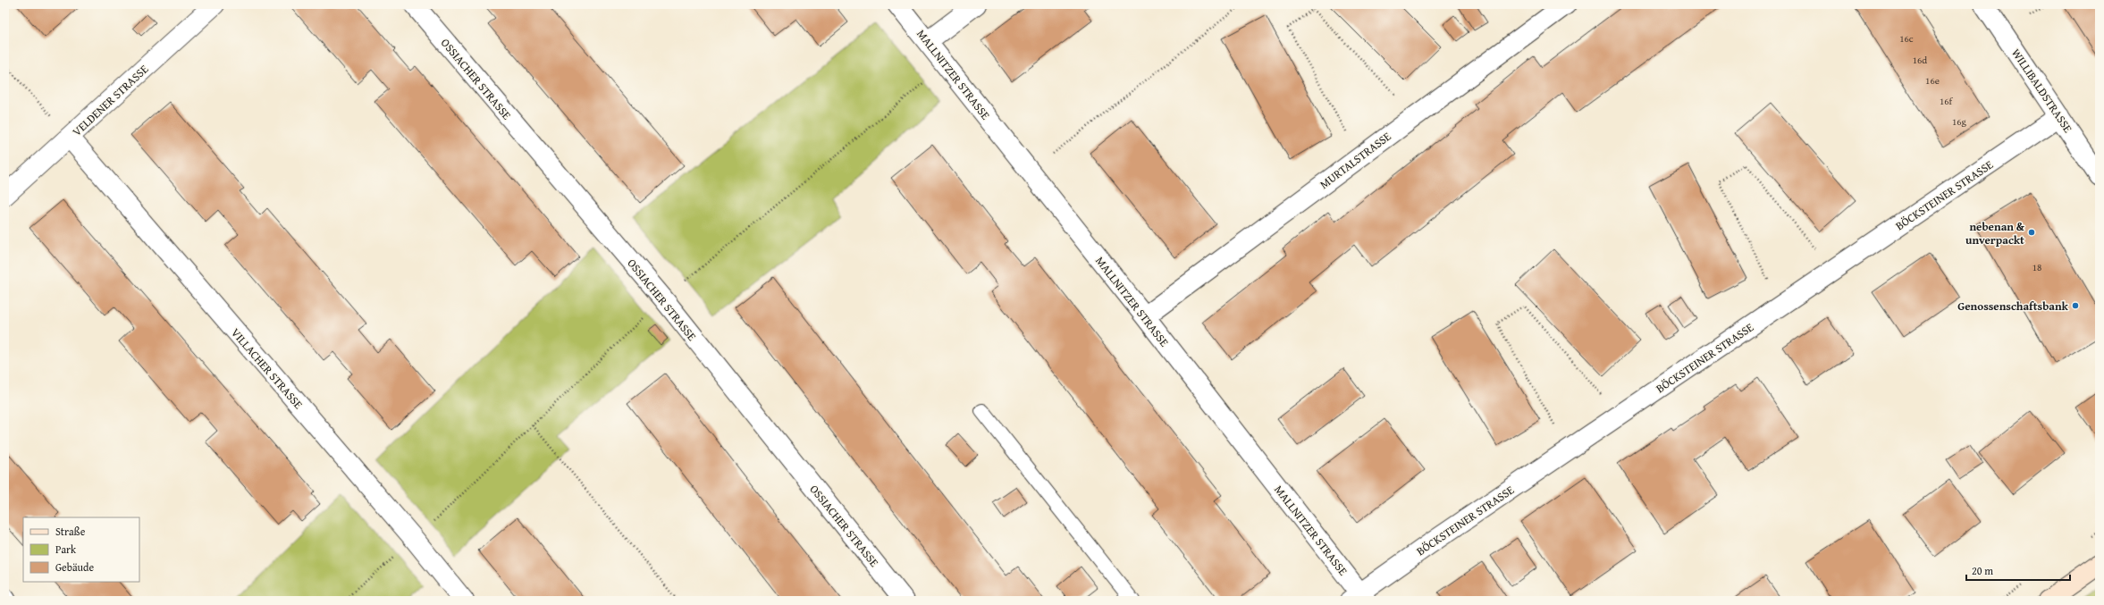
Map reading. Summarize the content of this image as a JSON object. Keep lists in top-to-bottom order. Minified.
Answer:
{"streets":{"street":["MALLNITZER STRASSE","OSSIACHER STRASSE","WILLIBALDSTRASSE","VELDENER STRASSE","MURTALSTRASSE","BÖCKSTEINER STRASSE","VILLACHER STRASSE"]},"crossings":[["MALLNITZER STRASSE","MURTALSTRASSE"],["MALLNITZER STRASSE","BÖCKSTEINER STRASSE"],["WILLIBALDSTRASSE","BÖCKSTEINER STRASSE"],["VELDENER STRASSE","VILLACHER STRASSE"]],"places":["nebenan & unverpackt","Genossenschaftsbank"],"house_numbers":["16c","16d","16e","16f","16g","18"],"legend":["Straße","Park","Gebäude"],"scale_bar":"20 m"}
